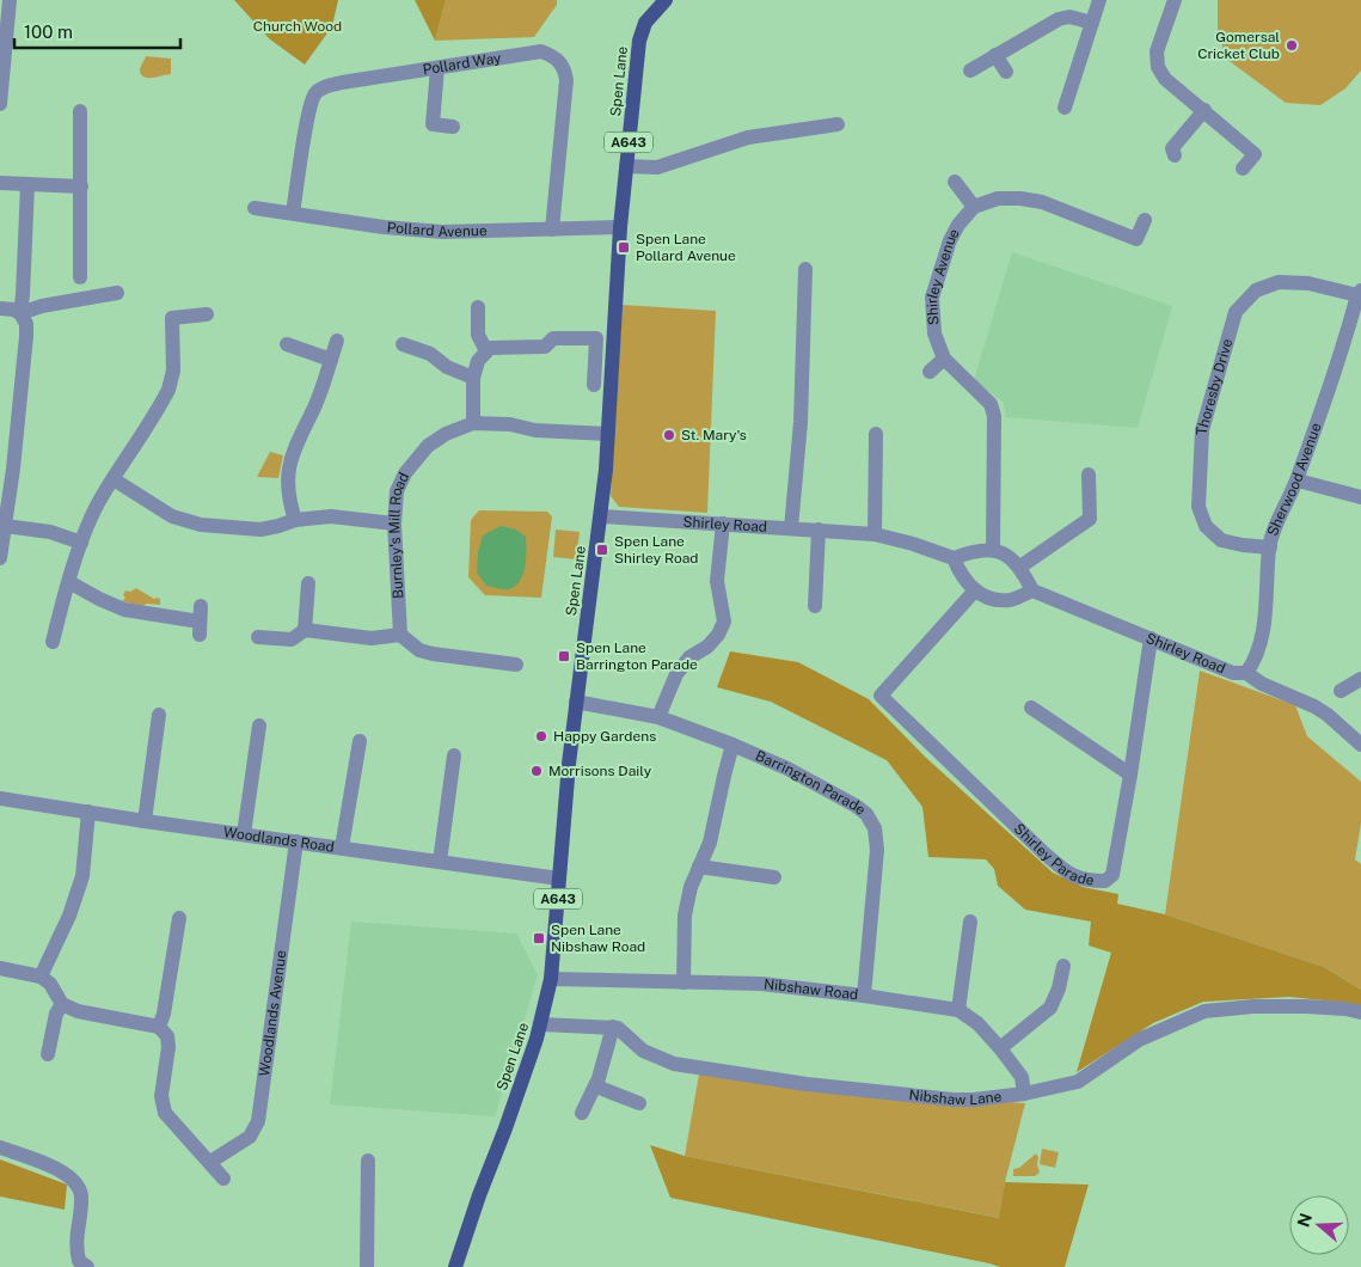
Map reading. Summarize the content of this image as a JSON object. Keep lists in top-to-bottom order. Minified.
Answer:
{"streets":{"main road":["Spen Lane","A643"],"street":["Pollard Way","Pollard Avenue","Shirley Avenue","Thoresby Drive","Sherwood Avenue","Shirley Road","Burnley's Mill Road","Barrington Parade","Woodlands Road","Shirley Parade","Nibshaw Road","Woodlands Avenue","Nibshaw Lane"]},"crossings":[["Pollard Way","Pollard Avenue"],["Spen Lane","Pollard Avenue"],["Spen Lane","Shirley Road"],["Spen Lane","Burnley's Mill Road"],["Spen Lane","Barrington Parade"],["Spen Lane","Woodlands Road"],["Spen Lane","Nibshaw Road"],["Thoresby Drive","Sherwood Avenue"],["Sherwood Avenue","Shirley Road"],["Shirley Road","Shirley Parade"],["Barrington Parade","Nibshaw Road"],["Woodlands Road","Woodlands Avenue"],["Nibshaw Road","Nibshaw Lane"]],"parks":["Church Wood"],"places":{"other":["Gomersal Cricket Club","St. Mary's","Happy Gardens","Morrisons Daily"],"transit":["Spen Lane Pollard Avenue","Spen Lane Shirley Road","Spen Lane Barrington Parade","Spen Lane Nibshaw Road"]},"scale_bar":"100 m","north":"left"}
